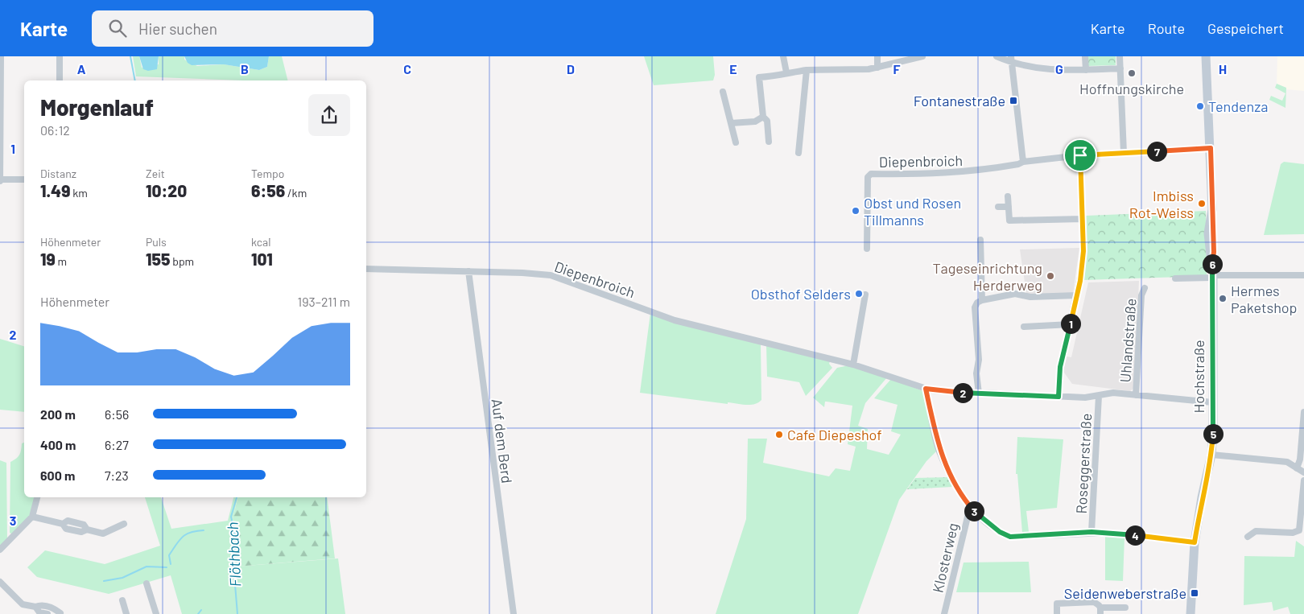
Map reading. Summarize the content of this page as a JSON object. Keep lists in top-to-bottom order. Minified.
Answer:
{"streets":{"street":["Diepenbroich","Uhlandstraße","Hochstraße","Auf dem Berd","Roseggerstraße","Klosterweg"]},"crossings":[["Diepenbroich","Hochstraße"],["Diepenbroich","Auf dem Berd"]],"water":["Flöthbach"],"places":{"other":["Hoffnungskirche","Tendenza","Imbiss Rot-Weiss","Obst und Rosen Tillmanns","Tageseinrichtung Herderweg","Obsthof Selders","Hermes Paketshop","Cafe Diepeshof"],"transit":["Fontanestraße","Seidenweberstraße"]},"page":{"header":"Karte","search":"Hier suchen","nav":["Karte","Route","Gespeichert"],"heading":["Morgenlauf","06:12"],"pins":["7","6","1","2","5","3","4"],"stats":[["Distanz","1.49 km"],["Zeit","10:20"],["Tempo","6:56 /km"],["Höhenmeter","19 m"],["Puls","155 bpm"],["kcal","101"]],"chart":["Höhenmeter","193–211 m"],"list":[{"name":"200 m","note":"6:56"},{"name":"400 m","note":"6:27"},{"name":"600 m","note":"7:23"}]},"grid":{"columns":["A","B","C","D","E","F","G","H"],"rows":["1","2","3"]}}
